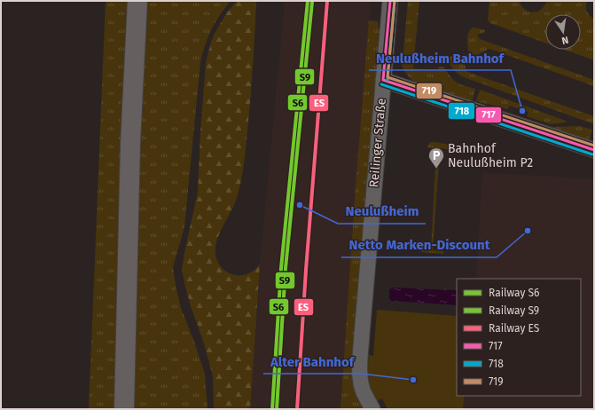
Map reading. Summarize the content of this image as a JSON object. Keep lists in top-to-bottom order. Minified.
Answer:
{"streets":{"street":["Reilinger Straße"]},"places":{"other":["Neulußheim Bahnhof","Neulußheim","Netto Marken-Discount","Alter Bahnhof"],"parking":["Bahnhof Neulußheim P2"]},"lines":["rail line S6","rail line ES","transit line 717","transit line 718","transit line 719","rail line S9"],"legend":["Railway S6","Railway S9","Railway ES","717","718","719"],"north":"bottom"}
